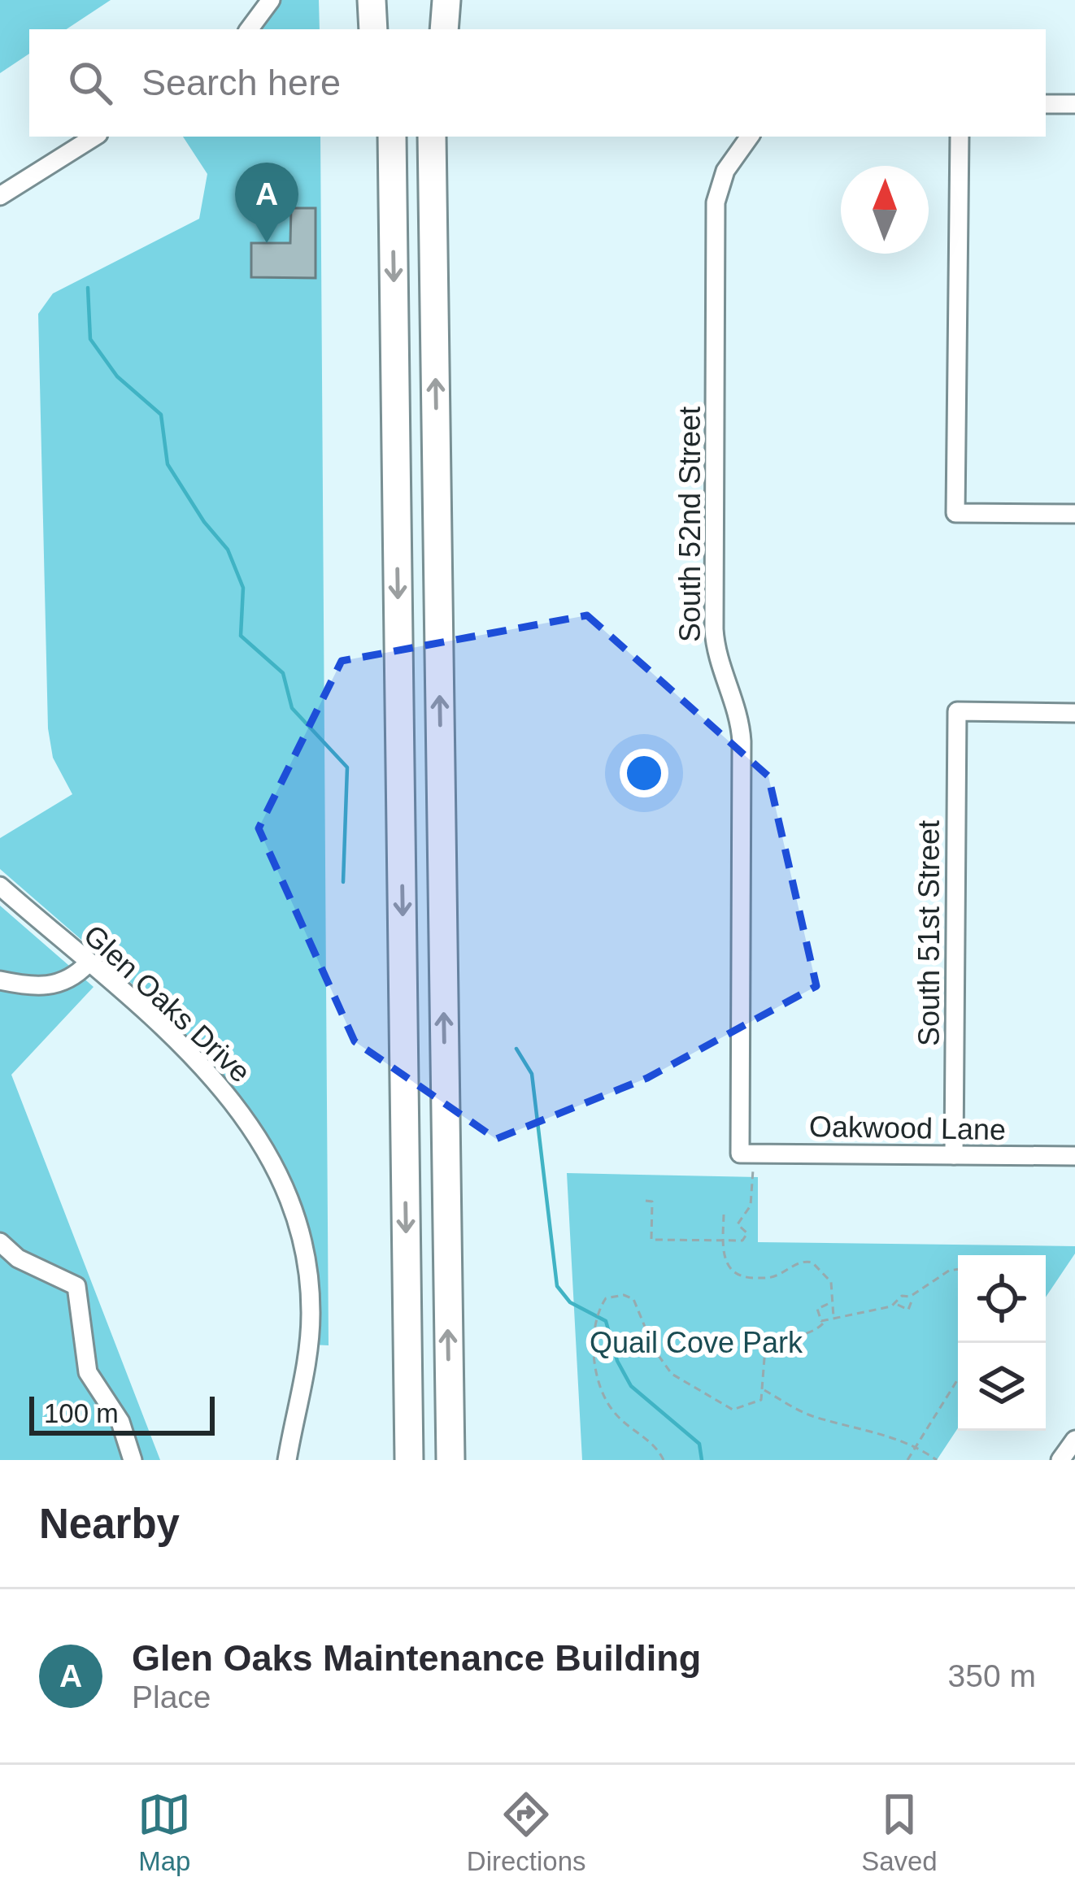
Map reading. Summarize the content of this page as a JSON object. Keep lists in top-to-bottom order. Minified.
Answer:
{"streets":{"street":["South 52nd Street","South 51st Street","Glen Oaks Drive","Oakwood Lane"]},"crossings":[["South 52nd Street","Oakwood Lane"],["South 51st Street","Oakwood Lane"]],"parks":["Quail Cove Park"],"scale_bar":"100 m","north":"top","page":{"search":"Search here","pins":"A","scale":"100 m","heading":"Nearby","list":[{"mark":"A","name":"Glen Oaks Maintenance Building","note":"Place","value":"350 m"}],"nav":["Map","Directions","Saved"]}}
